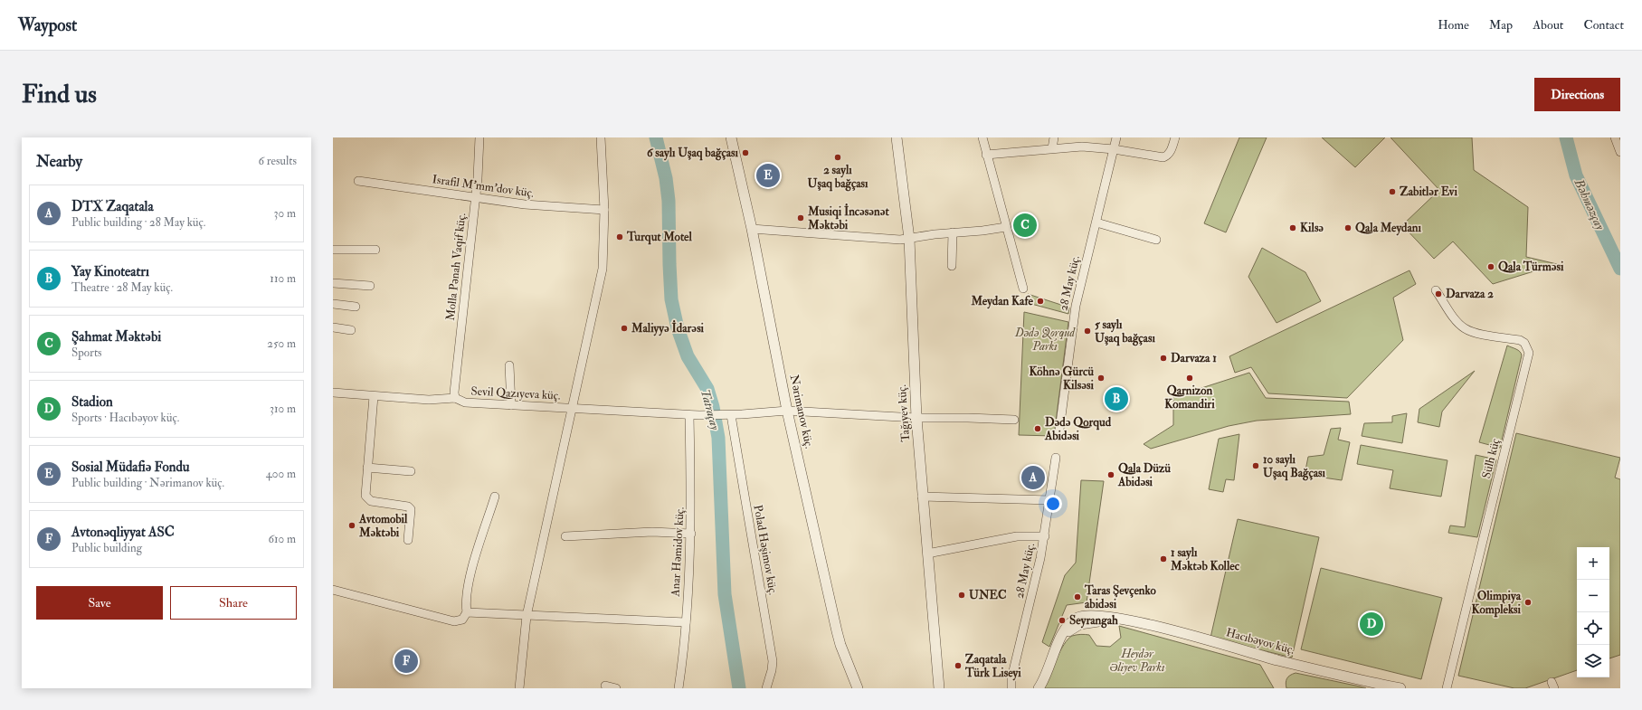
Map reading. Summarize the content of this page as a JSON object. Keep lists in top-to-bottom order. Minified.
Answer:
{"streets":{"street":["Israfil M'mm'dov küç.","Molla Pənah Vaqif küç.","28 May küç.","Sevil Qazıyeva küç.","Nərimanov küç.","Tağıyev küç.","Sülh küç","Polad Həşimov küç.","Anar Həmidov küç.","Hacıbəyov küç."]},"crossings":[["Israfil M'mm'dov küç.","Molla Pənah Vaqif küç."],["Molla Pənah Vaqif küç.","Sevil Qazıyeva küç."],["Sevil Qazıyeva küç.","Polad Həşimov küç."],["Sevil Qazıyeva küç.","Anar Həmidov küç."]],"water":["Bəhməzçay","Tatraçay"],"parks":["Dədə Qorqud Parkı","Heydər Əliyev Parkı"],"places":["6 saylı Uşaq bağçası","2 saylı Uşaq bağçası","Zabitlər Evi","Musiqi İncəsənət Məktəbi","Kilsə","Qala Meydanı","Turqut Motel","Qala Türməsi","Darvaza 2","Meydan Kafe","Maliyyə İdarəsi","5 saylı Uşaq bağçası","Darvaza 1","Köhnə Gürcü Kilsəsi","Qarnizon Komandiri","Dədə Qorqud Abidəsi","10 saylı Uşaq Bağçası","Qala Düzü Abidəsi","Avtomobil Məktəbi","1 saylı Məktəb Kollec","UNEC","Taras Şevçenko abidəsi","Olimpiya Kompleksi","Seyrangah","Zaqatala Türk Liseyi"],"page":{"header":"Waypost","nav":["Home","Map","About","Contact"],"buttons":["Directions",["Save","Share"]],"title":"Find us","heading":["Nearby","6 results"],"pins":["E","C","B","A","D","F"],"list":[{"mark":"A","name":"DTX Zaqatala","note":"Public building · 28 May küç.","value":"30 m"},{"mark":"B","name":"Yay Kinoteatrı","note":"Theatre · 28 May küç.","value":"110 m"},{"mark":"C","name":"Şahmat Məktəbi","note":"Sports","value":"250 m"},{"mark":"D","name":"Stadion","note":"Sports · Hacıbəyov küç.","value":"310 m"},{"mark":"E","name":"Sosial Müdafiə Fondu","note":"Public building · Nərimanov küç.","value":"400 m"},{"mark":"F","name":"Avtonəqliyyat ASC","note":"Public building","value":"610 m"}],"map_buttons":["+","−"]}}
